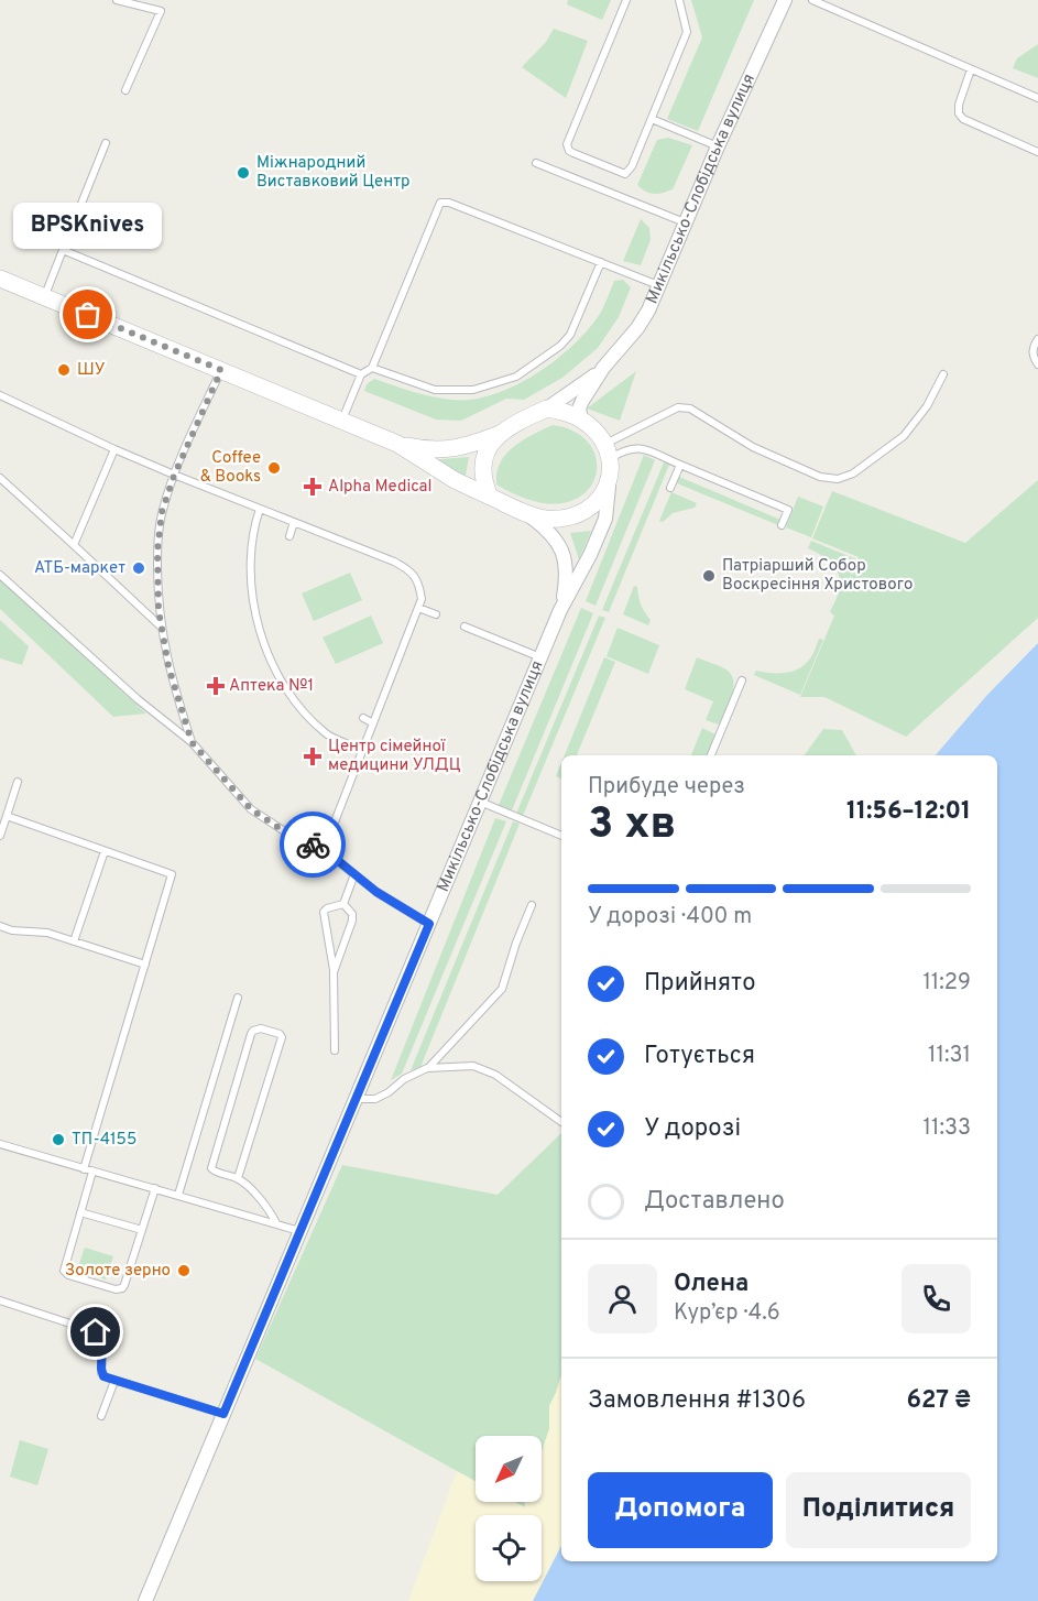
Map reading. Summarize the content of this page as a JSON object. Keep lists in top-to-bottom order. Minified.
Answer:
{"streets":{"street":["Микільсько-Слобідська вулиця"]},"places":{"other":["Міжнародний Виставковий Центр","BPSKnives","ШУ","Coffee & Books","АТБ-маркет","Патріарший Собор Воскресіння Христового","ТП-4155","Золоте зерно"],"health":["Alpha Medical","Аптека №1","Центр сімейної медицини УЛДЦ"]},"north":"bottom left","page":{"bubble":"BPSKnives","heading":["3 хв","Прибуде через","11:56–12:01"],"panel":["Олена","Кур’єр · 4.6","Замовлення #1306","627 ₴"],"bar":"У дорозі · 400 m","list":[["Прийнято","11:29"],["Готується","11:31"],["У дорозі","11:33"],"Доставлено"],"buttons":["Допомога","Поділитися"]}}
